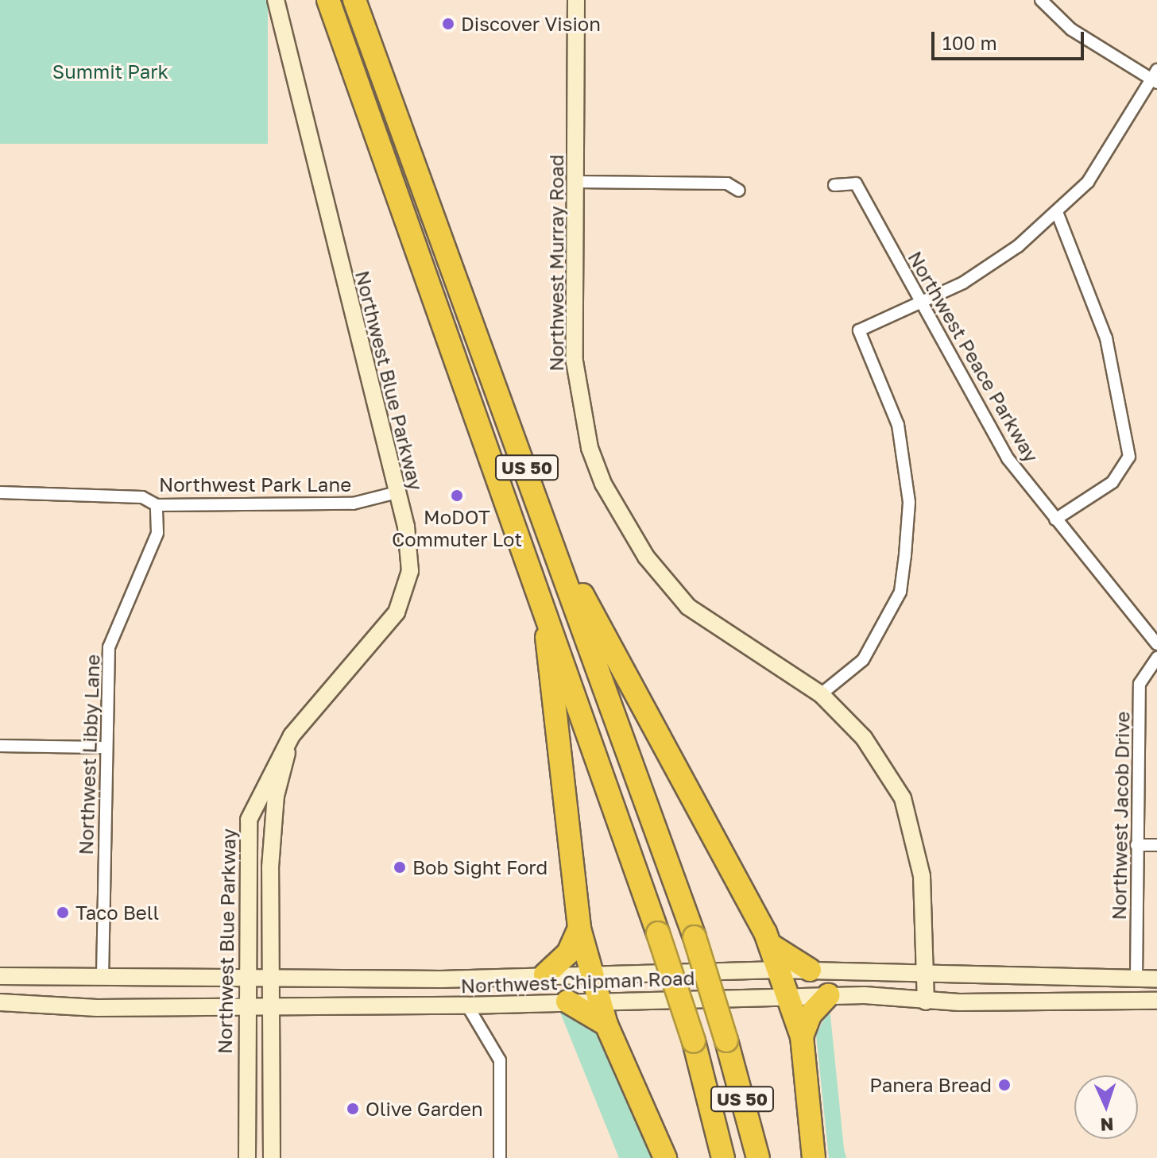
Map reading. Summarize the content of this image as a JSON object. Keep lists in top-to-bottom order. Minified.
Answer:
{"streets":{"highway":["US 50"],"street":["Northwest Murray Road","Northwest Peace Parkway","Northwest Blue Parkway","Northwest Park Lane","Northwest Libby Lane","Northwest Jacob Drive","Northwest Chipman Road"]},"crossings":[["Northwest Murray Road","Northwest Chipman Road"],["Northwest Blue Parkway","Northwest Park Lane"],["Northwest Blue Parkway","Northwest Chipman Road"],["Northwest Park Lane","Northwest Libby Lane"],["Northwest Libby Lane","Northwest Chipman Road"],["Northwest Jacob Drive","Northwest Chipman Road"]],"parks":["Summit Park"],"places":["Discover Vision","MoDOT Commuter Lot","Bob Sight Ford","Taco Bell","Panera Bread","Olive Garden"],"scale_bar":"100 m","north":"bottom"}
